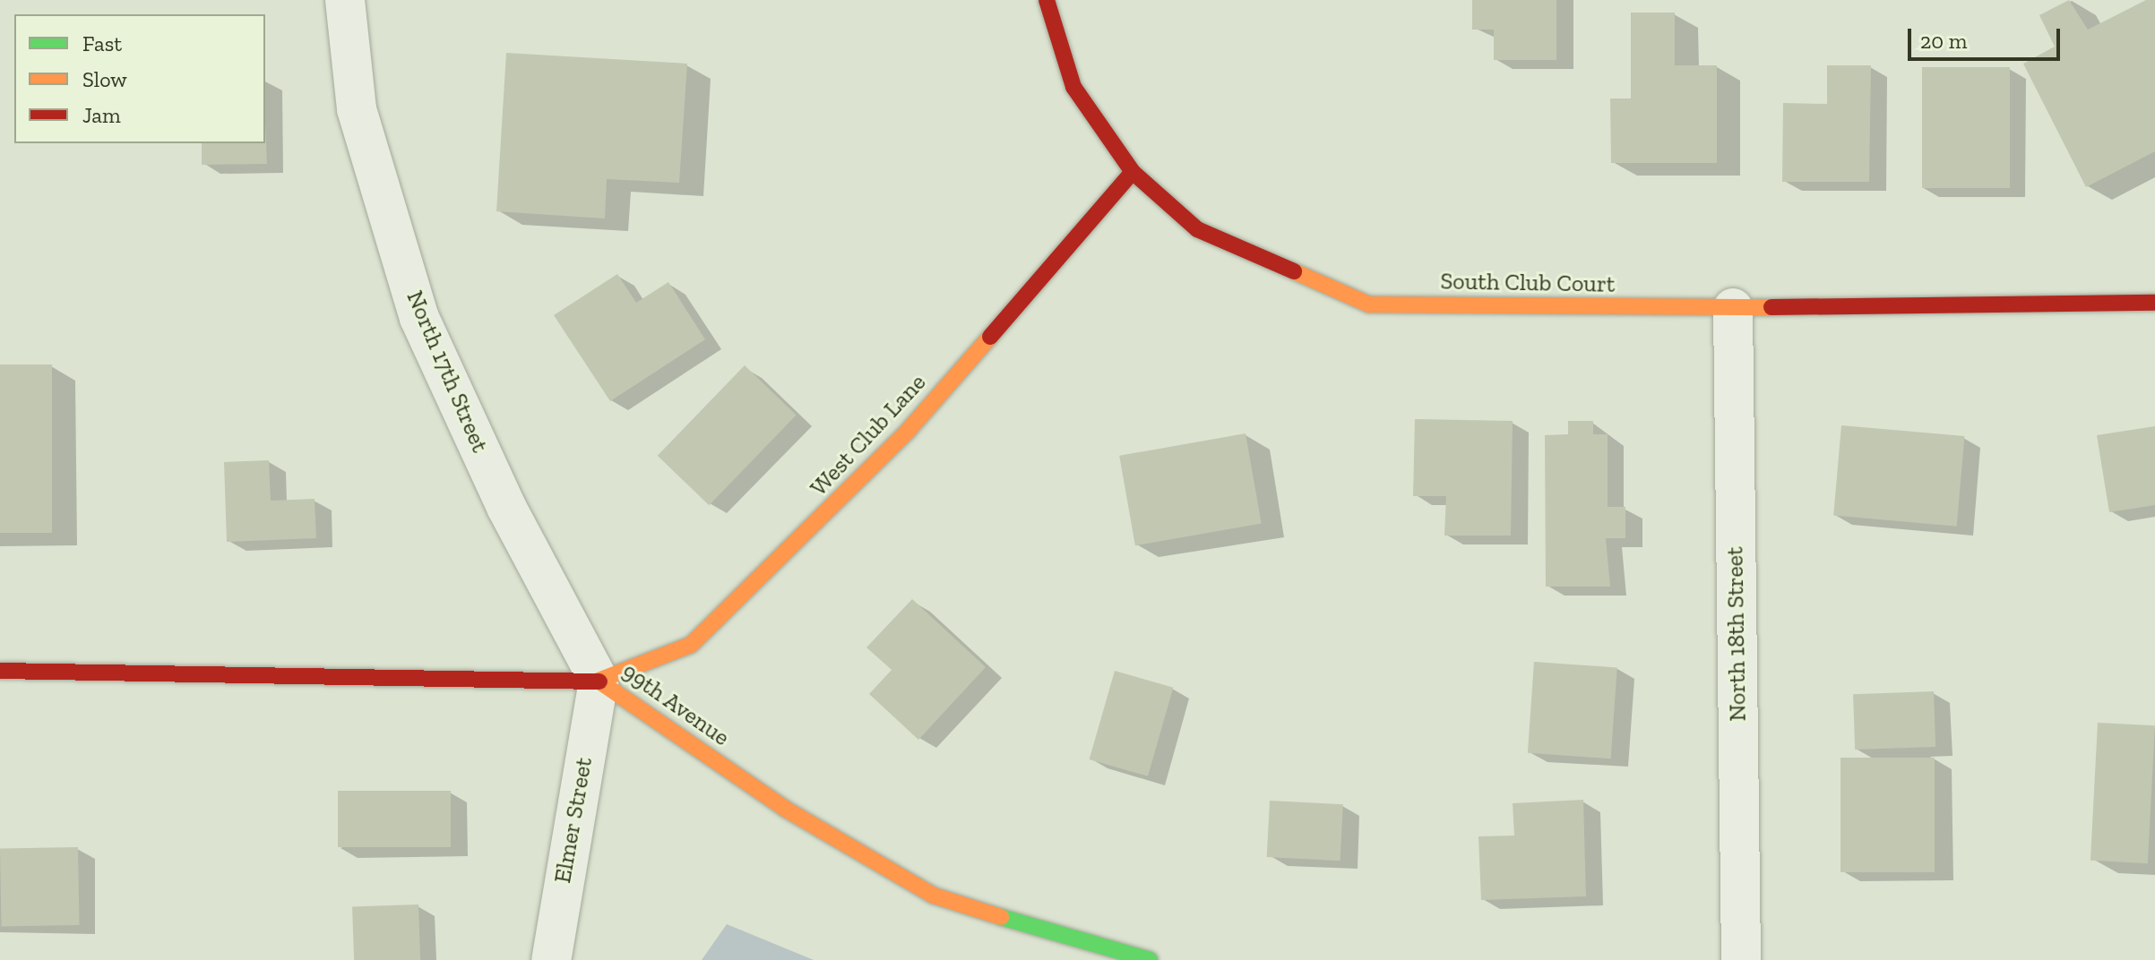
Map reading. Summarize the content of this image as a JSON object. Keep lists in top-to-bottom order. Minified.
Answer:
{"streets":{"street":["South Club Court","North 17th Street","West Club Lane","North 18th Street","99th Avenue","Elmer Street"]},"crossings":[["South Club Court","West Club Lane"],["South Club Court","North 18th Street"],["North 17th Street","West Club Lane"],["North 17th Street","99th Avenue"],["North 17th Street","Elmer Street"],["West Club Lane","99th Avenue"],["West Club Lane","Elmer Street"],["99th Avenue","Elmer Street"]],"legend":["Fast","Slow","Jam"],"scale_bar":"20 m"}
